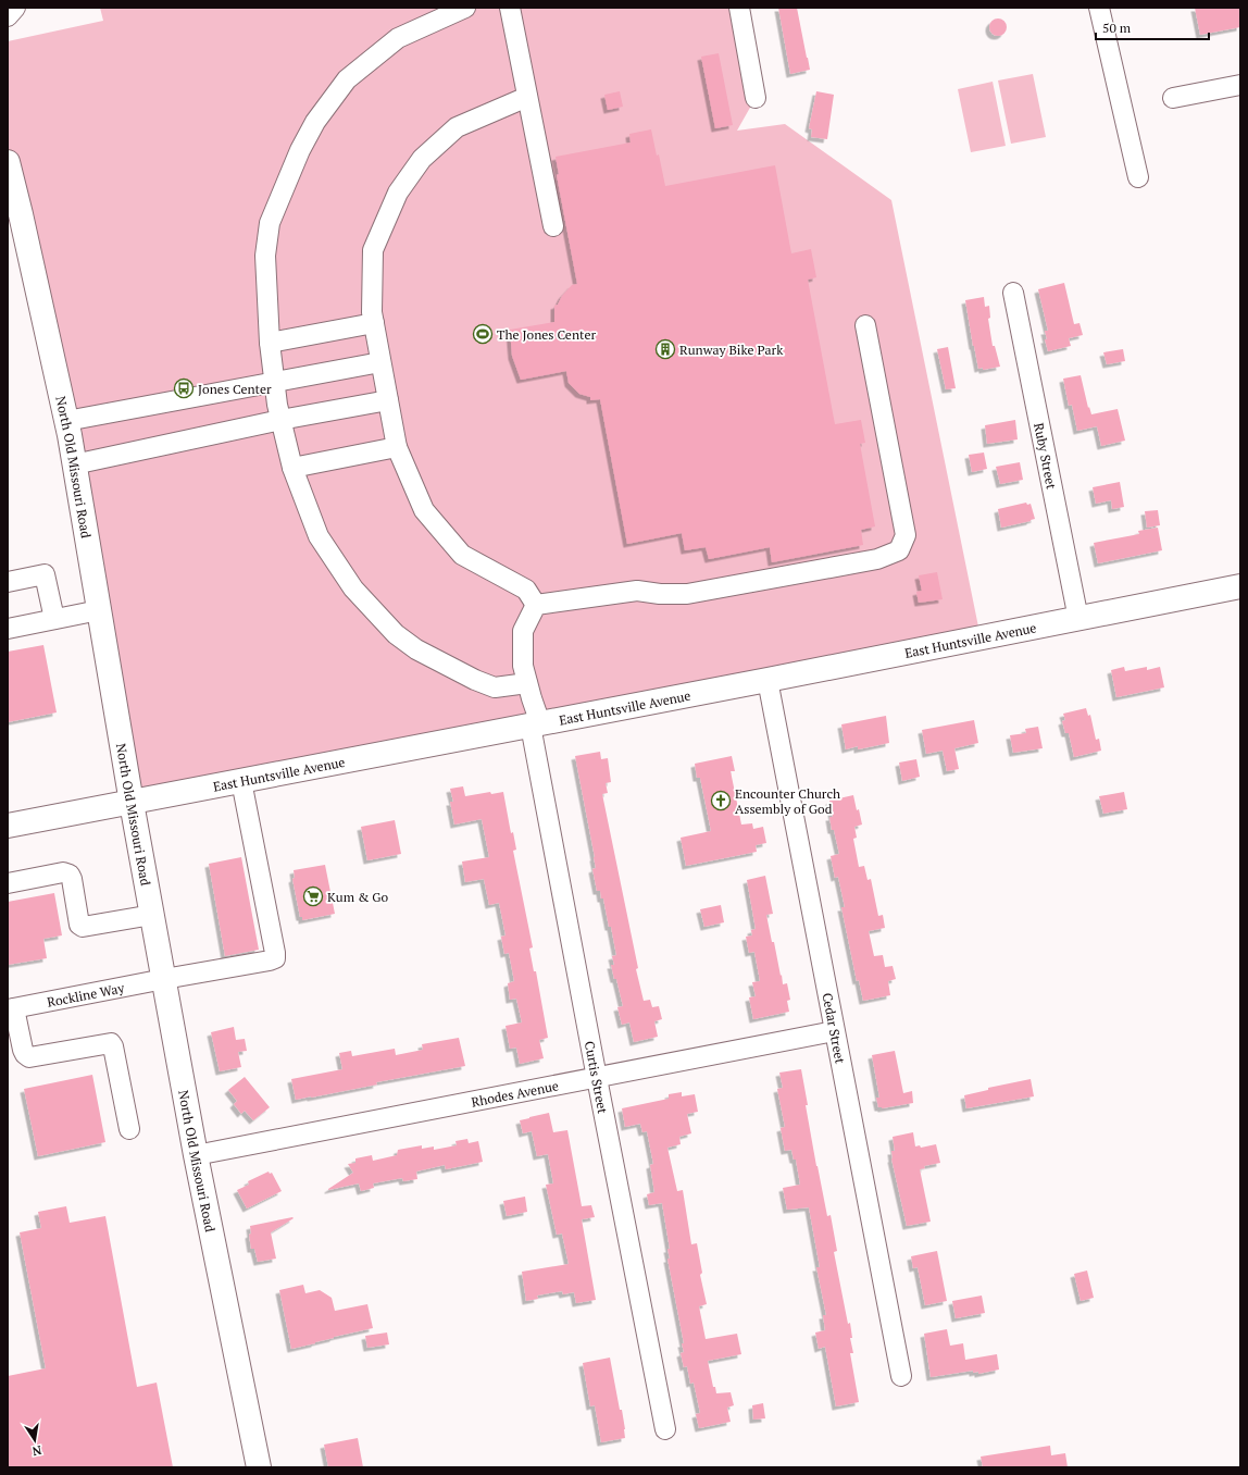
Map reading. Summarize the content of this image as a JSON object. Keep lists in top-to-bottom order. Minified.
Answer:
{"streets":{"main road":["North Old Missouri Road","East Huntsville Avenue"],"street":["Ruby Street","Rockline Way","Cedar Street","Curtis Street","Rhodes Avenue"]},"crossings":[["Ruby Street","East Huntsville Avenue"],["North Old Missouri Road","East Huntsville Avenue"],["North Old Missouri Road","Rockline Way"],["North Old Missouri Road","Rhodes Avenue"],["East Huntsville Avenue","Rockline Way"],["East Huntsville Avenue","Cedar Street"],["East Huntsville Avenue","Curtis Street"],["Cedar Street","Rhodes Avenue"],["Curtis Street","Rhodes Avenue"]],"places":{"sports":["The Jones Center"],"building":["Runway Bike Park"],"bus stop":["Jones Center"],"church":["Encounter Church Assembly of God"],"supermarket":["Kum & Go"]},"scale_bar":"50 m","north":"bottom"}
